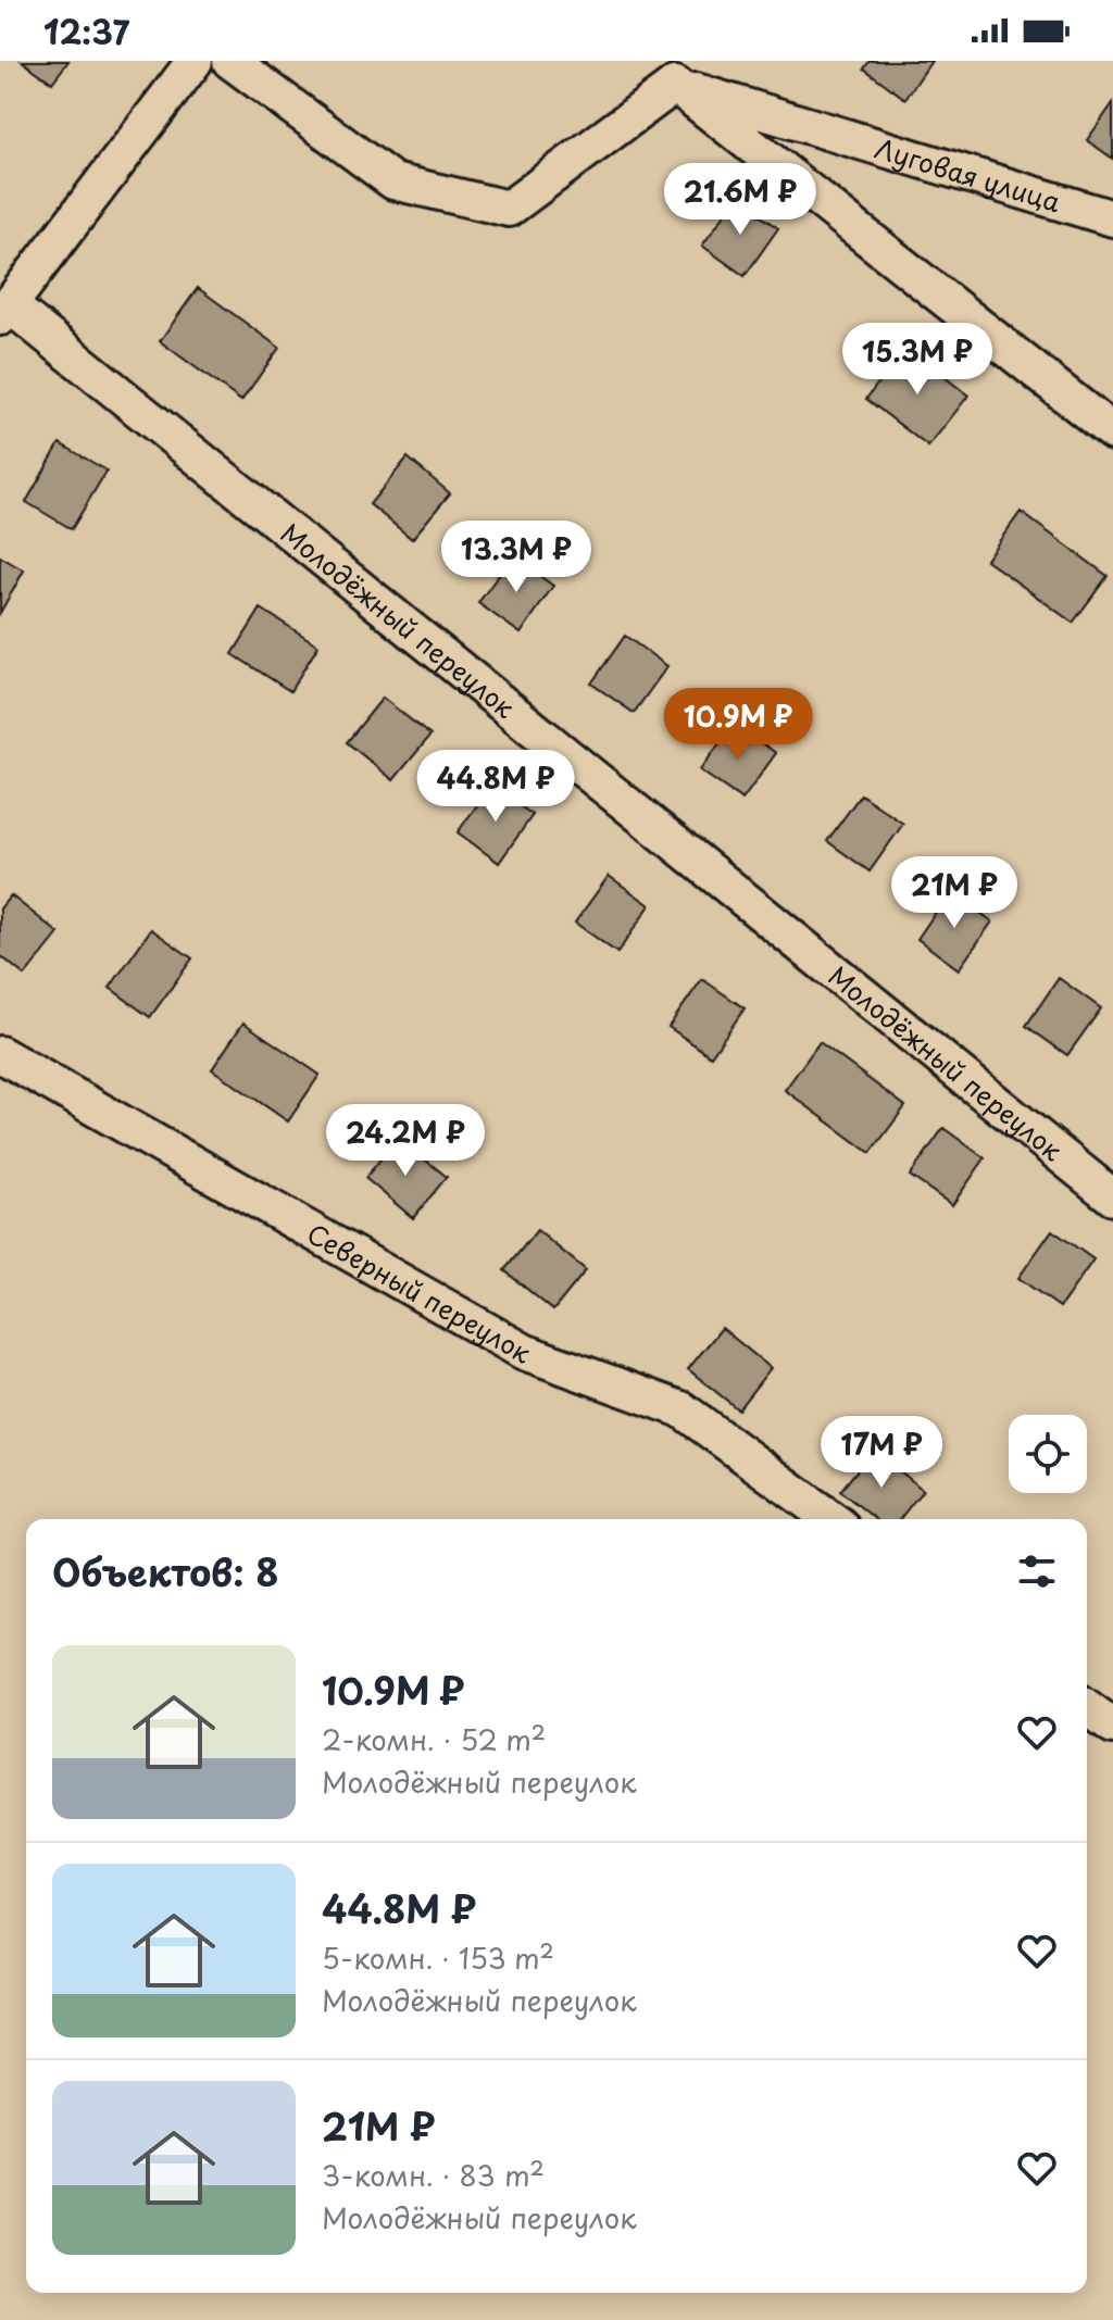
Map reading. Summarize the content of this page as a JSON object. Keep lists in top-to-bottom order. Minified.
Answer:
{"streets":{"street":["Луговая улица","Молодёжный переулок","Северный переулок"]},"page":{"status":"12:37","price":["21.6M ₽","15.3M ₽","13.3M ₽","10.9M ₽","44.8M ₽","21M ₽","24.2M ₽","17M ₽"],"heading":"Объектов: 8","list":[{"name":"10.9M ₽","note":"2-комн. · 52 m² · Молодёжный переулок"},{"name":"44.8M ₽","note":"5-комн. · 153 m² · Молодёжный переулок"},{"name":"21M ₽","note":"3-комн. · 83 m² · Молодёжный переулок"}]}}
